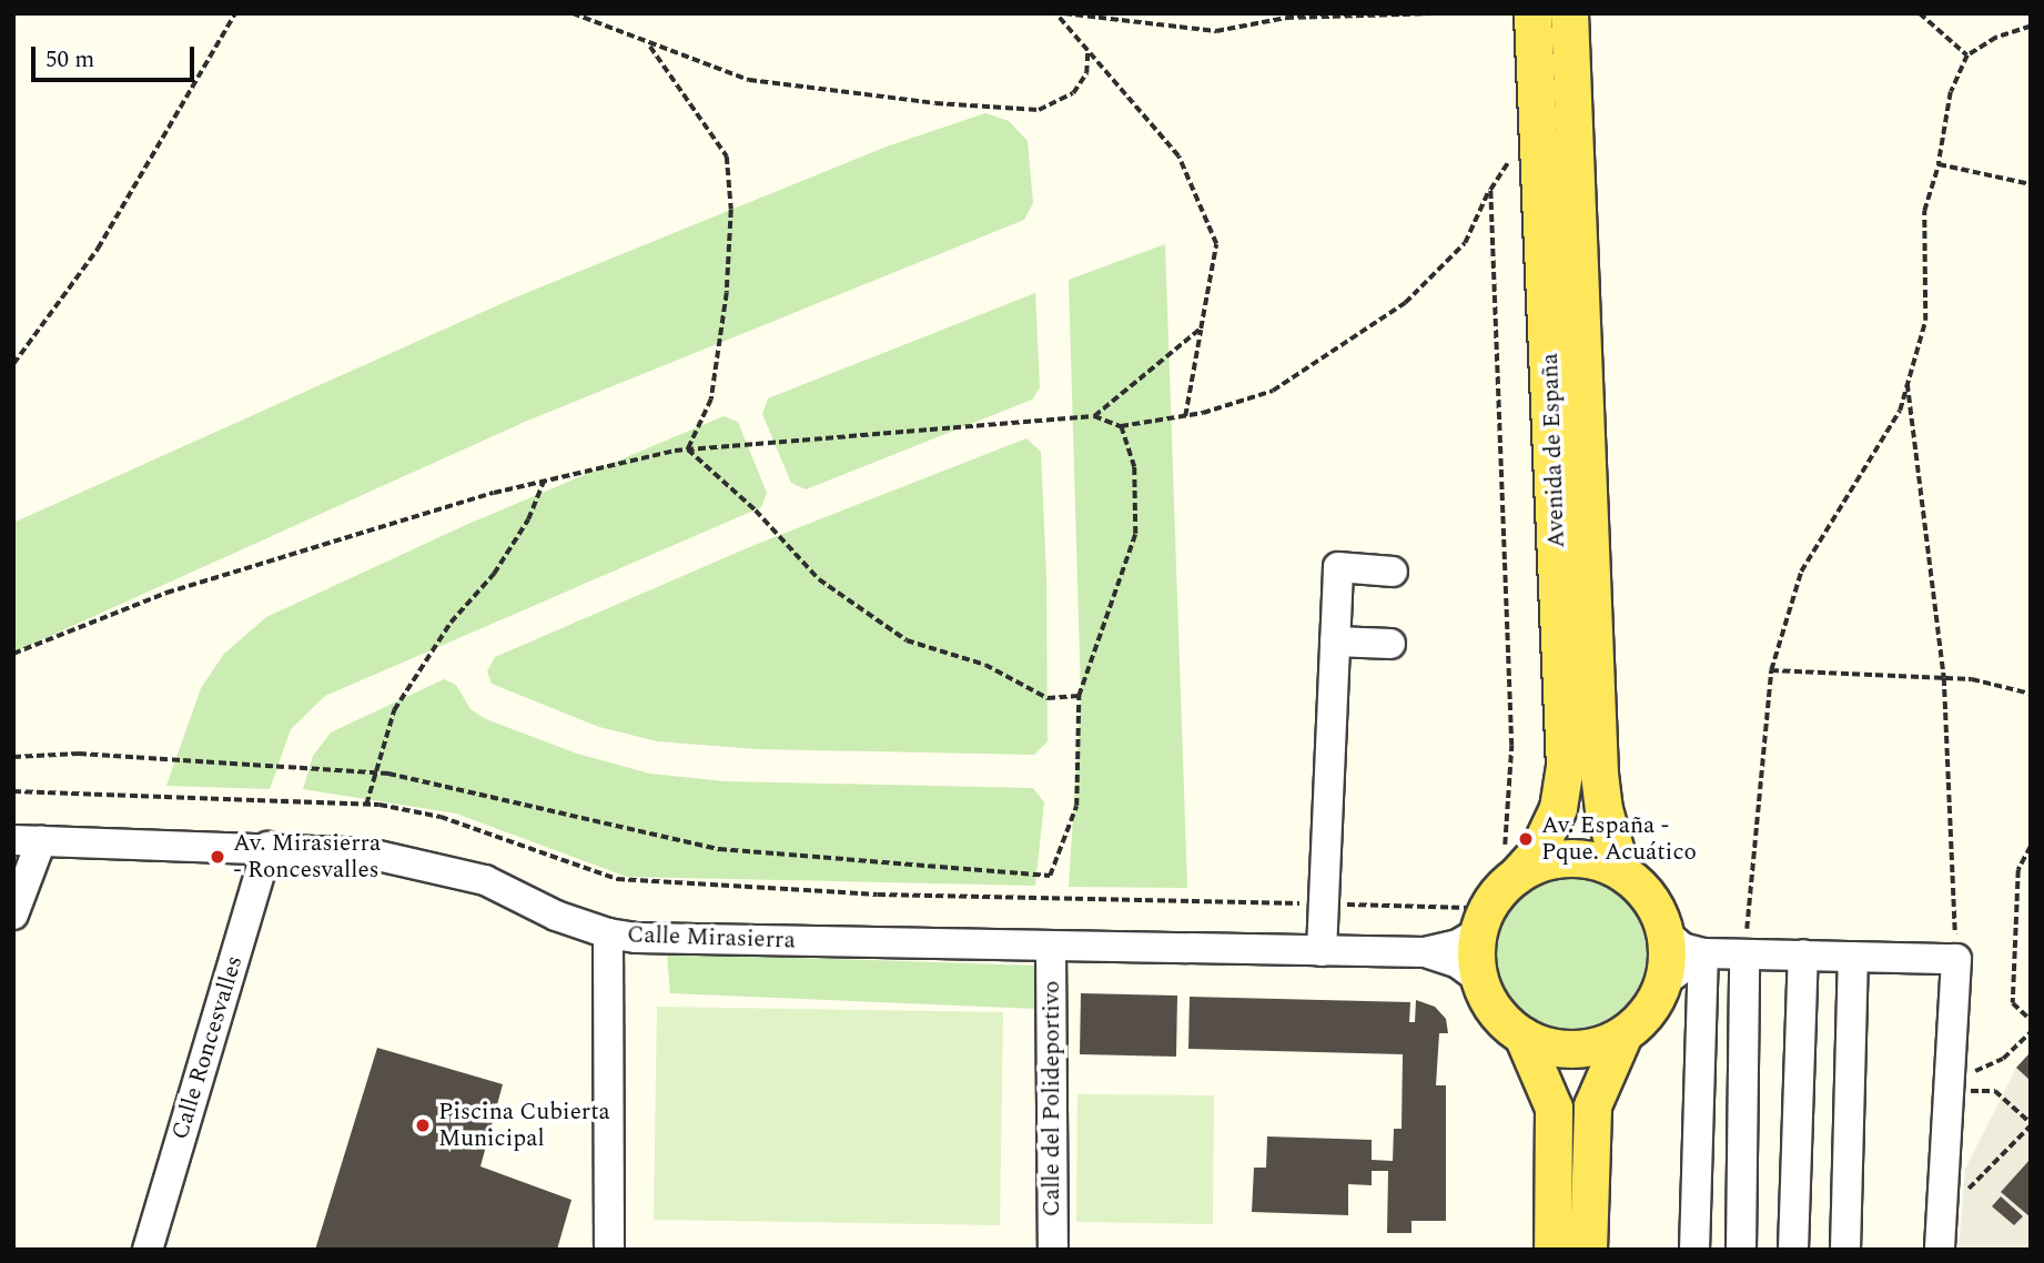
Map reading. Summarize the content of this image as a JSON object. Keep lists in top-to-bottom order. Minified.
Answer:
{"streets":{"main road":["Avenida de España"],"street":["Calle Mirasierra","Calle Roncesvalles","Calle del Polideportivo"]},"crossings":[["Avenida de España","Calle Mirasierra"],["Calle Mirasierra","Calle Roncesvalles"],["Calle Mirasierra","Calle del Polideportivo"]],"places":["Av. España - Pque. Acuático","Av. Mirasierra - Roncesvalles","Piscina Cubierta Municipal"],"scale_bar":"50 m"}
